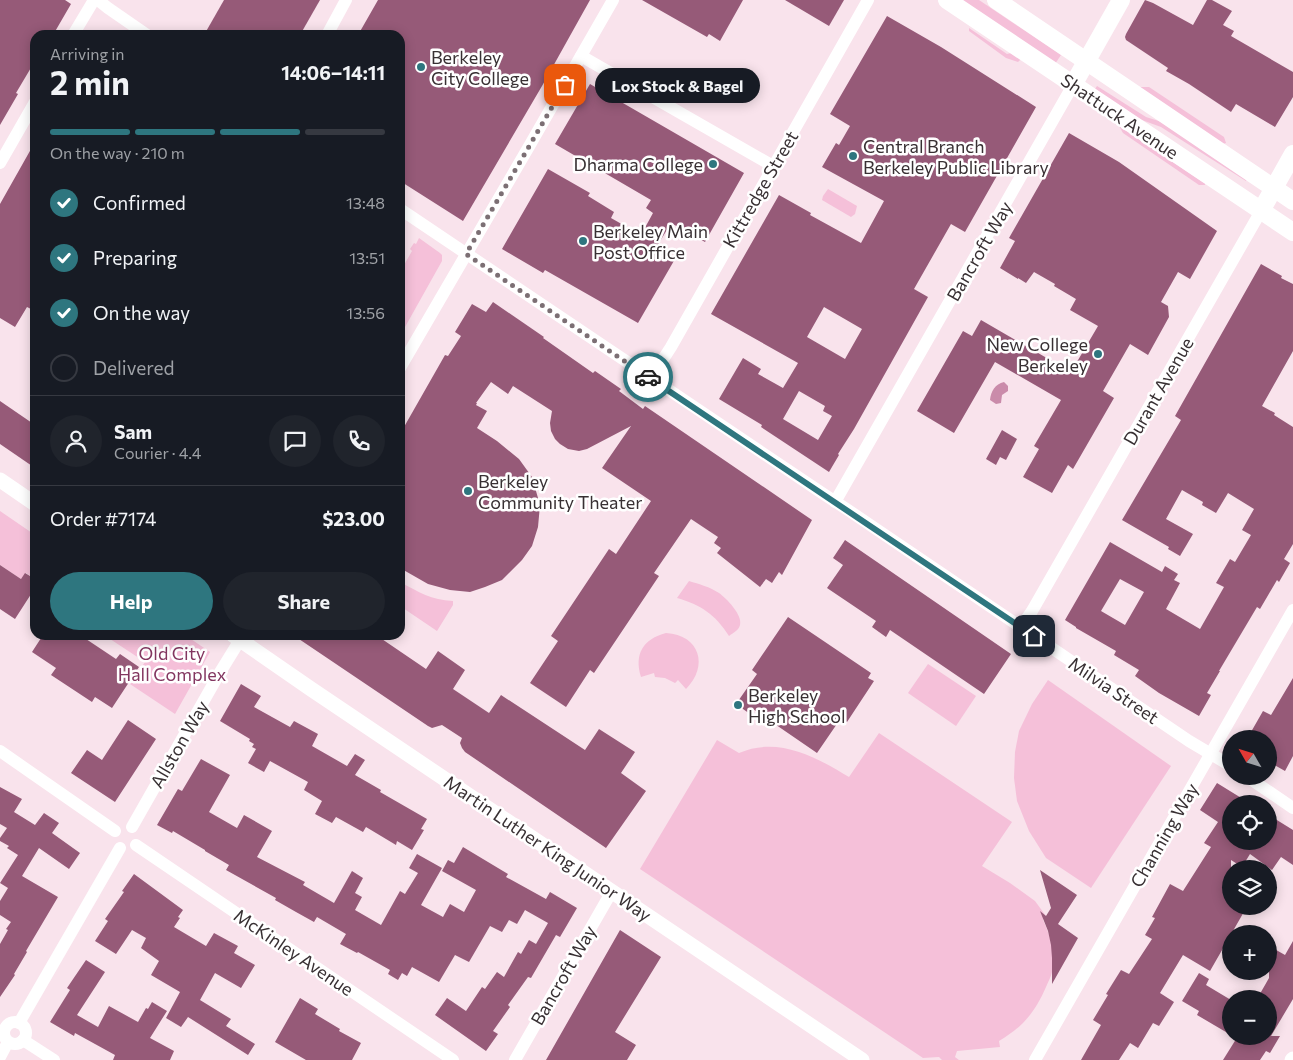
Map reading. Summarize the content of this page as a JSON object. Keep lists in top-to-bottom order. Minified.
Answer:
{"streets":{"main road":["Shattuck Avenue","Bancroft Way","Durant Avenue"],"street":["Kittredge Street","Milvia Street","Allston Way","Channing Way","Martin Luther King Junior Way","McKinley Avenue"]},"crossings":[["Shattuck Avenue","Bancroft Way"],["Shattuck Avenue","Durant Avenue"],["Kittredge Street","Milvia Street"],["Bancroft Way","Milvia Street"],["Bancroft Way","Martin Luther King Junior Way"],["Durant Avenue","Milvia Street"],["Milvia Street","Channing Way"],["Allston Way","McKinley Avenue"]],"parks":["Old City Hall Complex"],"places":["Berkeley City College","Lox Stock & Bagel","Central Branch Berkeley Public Library","Dharma College","Berkeley Main Post Office","New College Berkeley","Berkeley Community Theater","Berkeley High School"],"north":"top left","page":{"heading":["2 min","Arriving in","14:06–14:11"],"panel":["Sam","Courier · 4.4","Order #7174","$23.00"],"bubble":"Lox Stock & Bagel","bar":"On the way · 210 m","list":[["Confirmed","13:48"],["Preparing","13:51"],["On the way","13:56"],"Delivered"],"buttons":["Help","Share"],"map_buttons":["+","−"]}}
